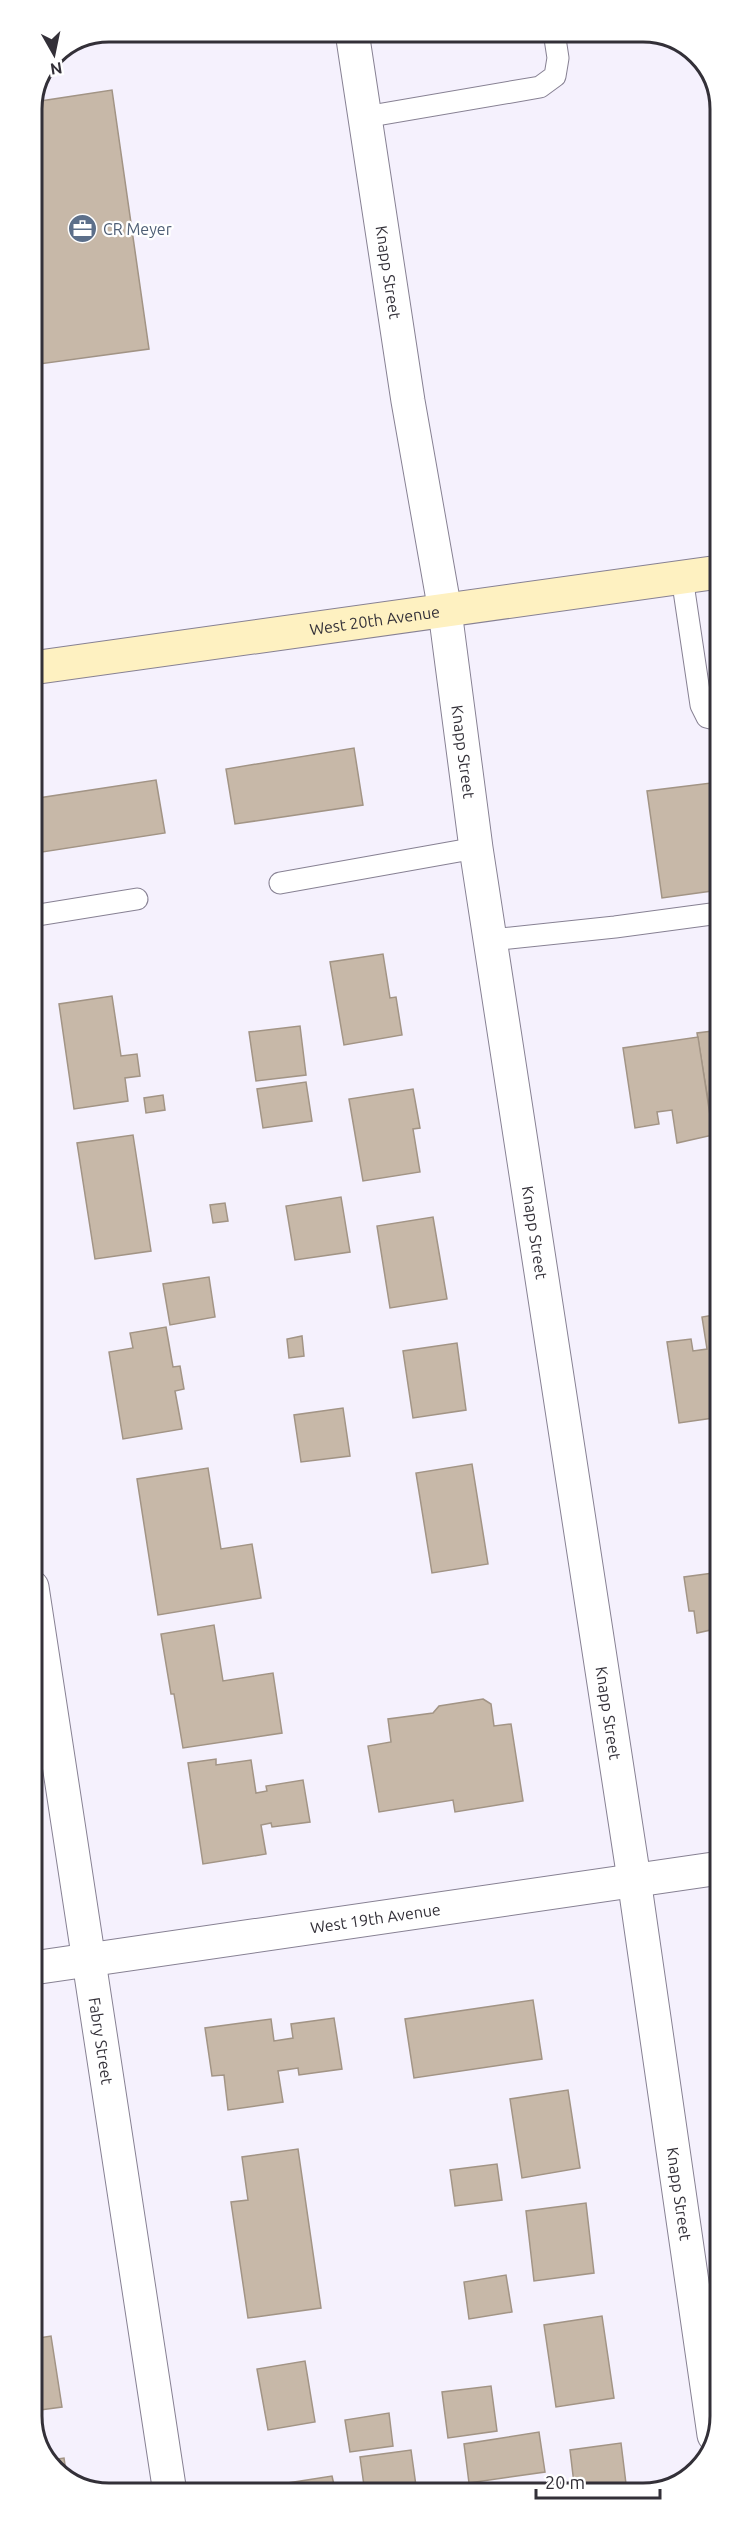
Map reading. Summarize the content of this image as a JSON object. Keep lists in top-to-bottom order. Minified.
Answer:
{"streets":{"main road":["West 20th Avenue"],"street":["Knapp Street","West 19th Avenue","Fabry Street"]},"crossings":[["Knapp Street","West 20th Avenue"],["Knapp Street","West 19th Avenue"],["West 19th Avenue","Fabry Street"]],"places":{"office":["CR Meyer"]},"scale_bar":"20 m","north":"bottom"}
